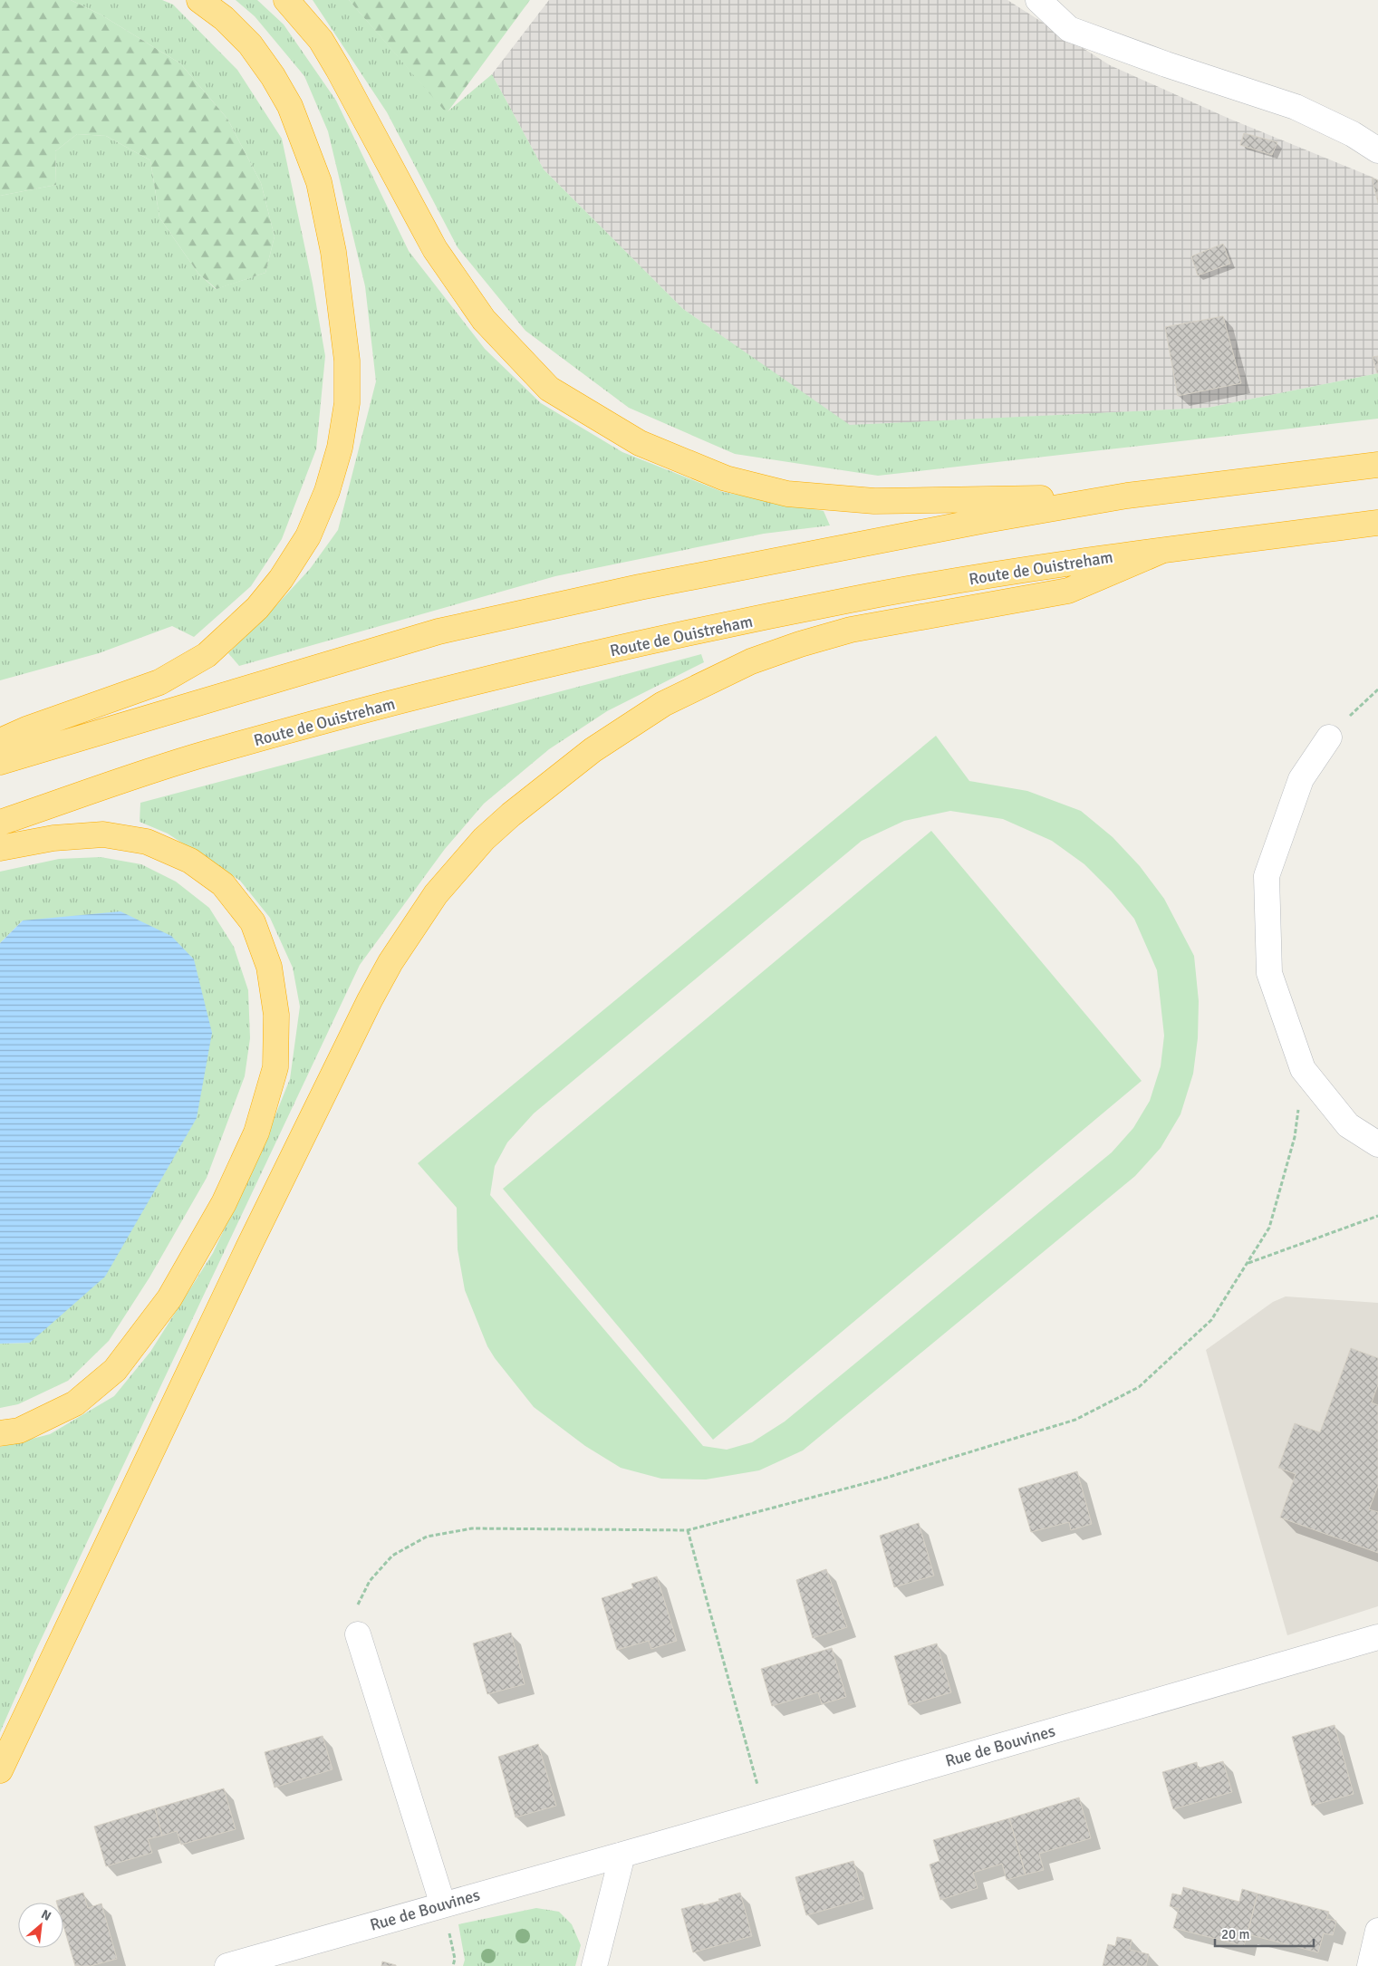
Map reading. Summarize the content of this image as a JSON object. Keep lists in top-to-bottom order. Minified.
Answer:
{"streets":{"highway":["Route de Ouistreham"],"street":["Rue de Bouvines"]},"scale_bar":"20 m","north":"top right"}
